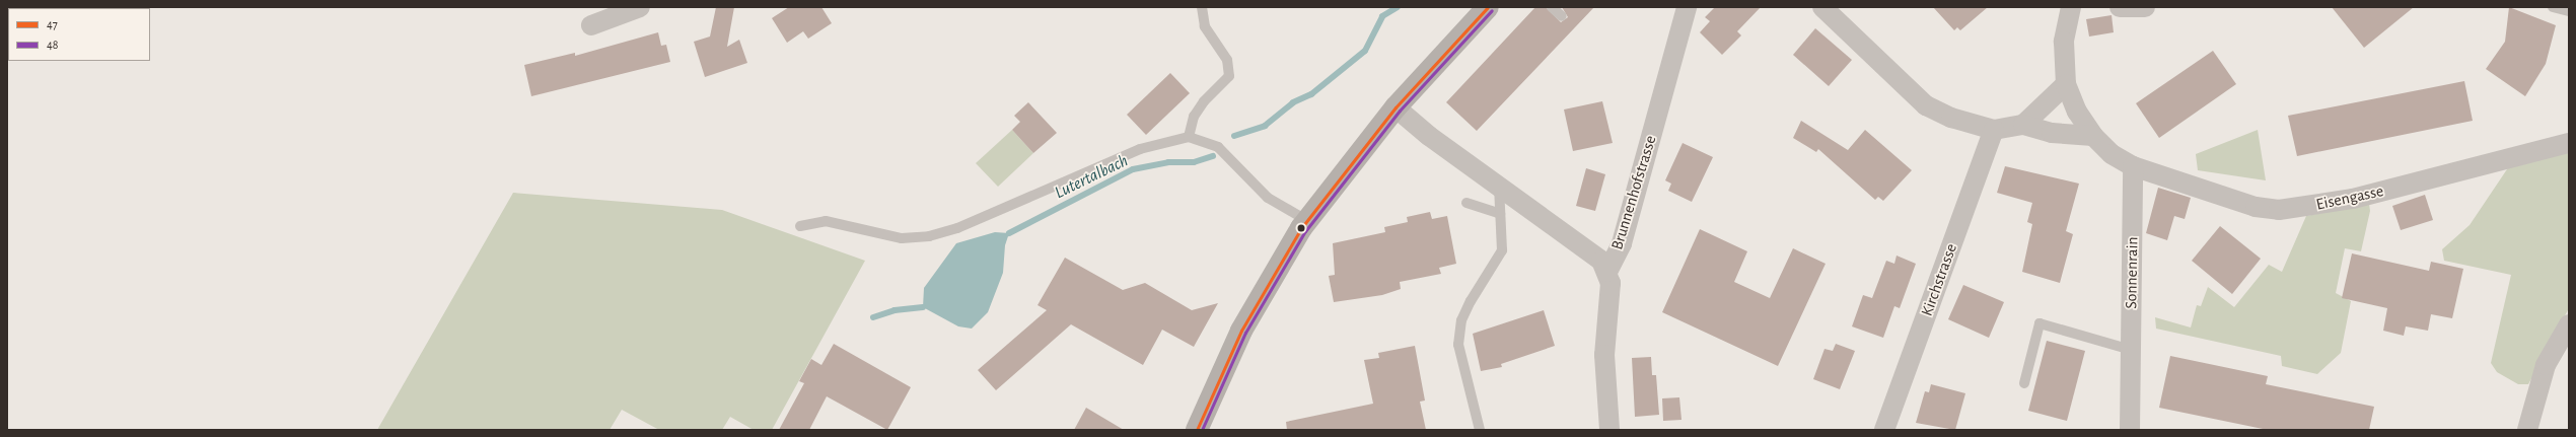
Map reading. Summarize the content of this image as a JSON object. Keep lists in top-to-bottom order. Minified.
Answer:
{"streets":{"street":["Brunnenhofstrasse","Eisengasse","Sonnenrain","Kirchstrasse"]},"crossings":[["Eisengasse","Sonnenrain"]],"water":["Lutertalbach"],"lines":["transit line 47","transit line 48"],"legend":["47","48"]}
